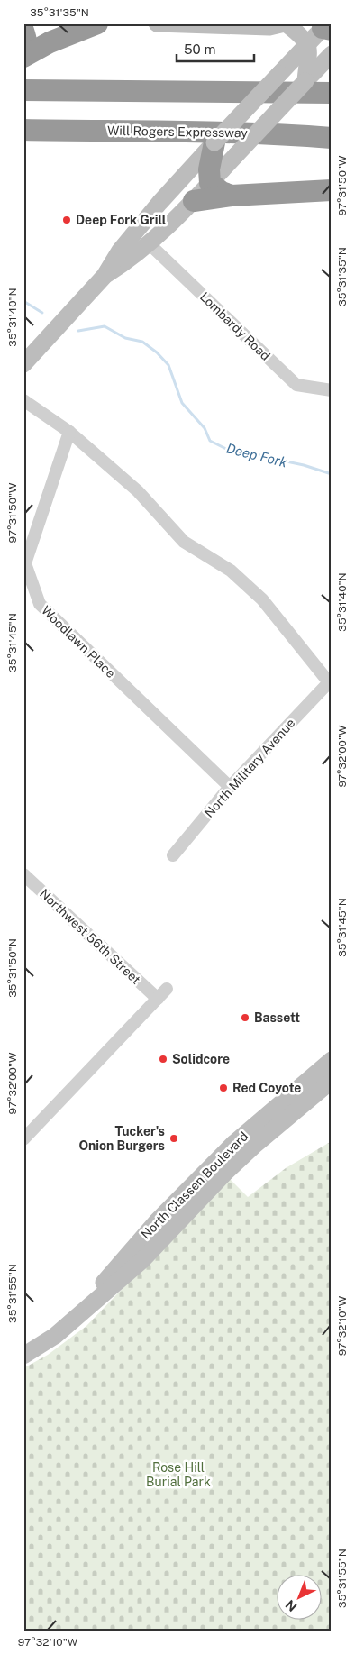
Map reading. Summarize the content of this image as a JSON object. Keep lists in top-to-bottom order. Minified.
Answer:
{"streets":{"highway":["Will Rogers Expressway"],"main road":["North Classen Boulevard"],"street":["Lombardy Road","Woodlawn Place","North Military Avenue","Northwest 56th Street"]},"crossings":[["Woodlawn Place","North Military Avenue"]],"water":["Deep Fork"],"parks":["Rose Hill Burial Park"],"places":["Deep Fork Grill","Bassett","Solidcore","Red Coyote","Tucker's Onion Burgers"],"scale_bar":"50 m","north":"bottom left","coordinates":["35°31'35\"N","97°31'50\"W","35°31'40\"N","35°31'45\"N","97°32'00\"W","35°31'50\"N","35°31'55\"N","97°32'10\"W"]}
